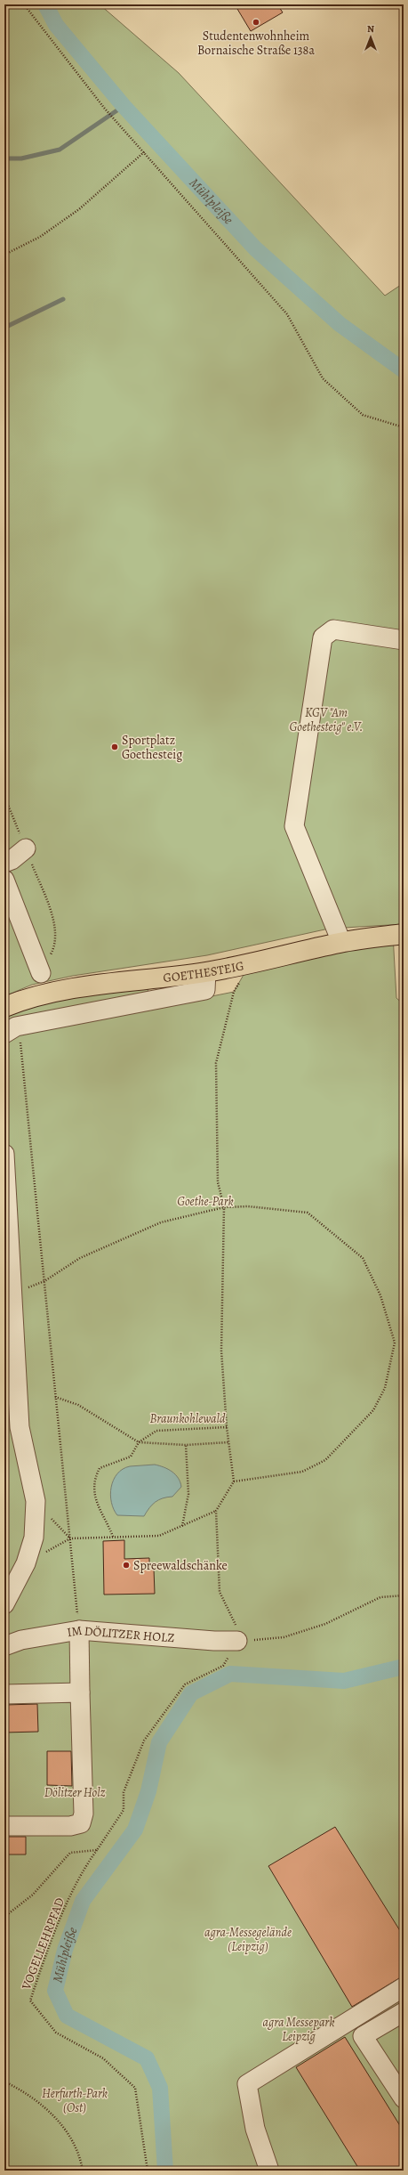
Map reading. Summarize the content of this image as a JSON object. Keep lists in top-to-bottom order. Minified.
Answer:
{"streets":{"main road":["GOETHESTEIG"],"lane":["IM DÖLITZER HOLZ"],"path":["VOGELLEHRPFAD"]},"water":["Mühlpleiße"],"parks":["KGV \"Am Goethesteig\" e.V.","Goethe-Park","Braunkohlewald","Dölitzer Holz","agra-Messegelände (Leipzig)","agra Messepark Leipzig","Herfurth-Park (Ost)"],"places":["Studentenwohnheim Bornaische Straße 138a","Sportplatz Goethesteig","Spreewaldschänke"],"north":"top"}
